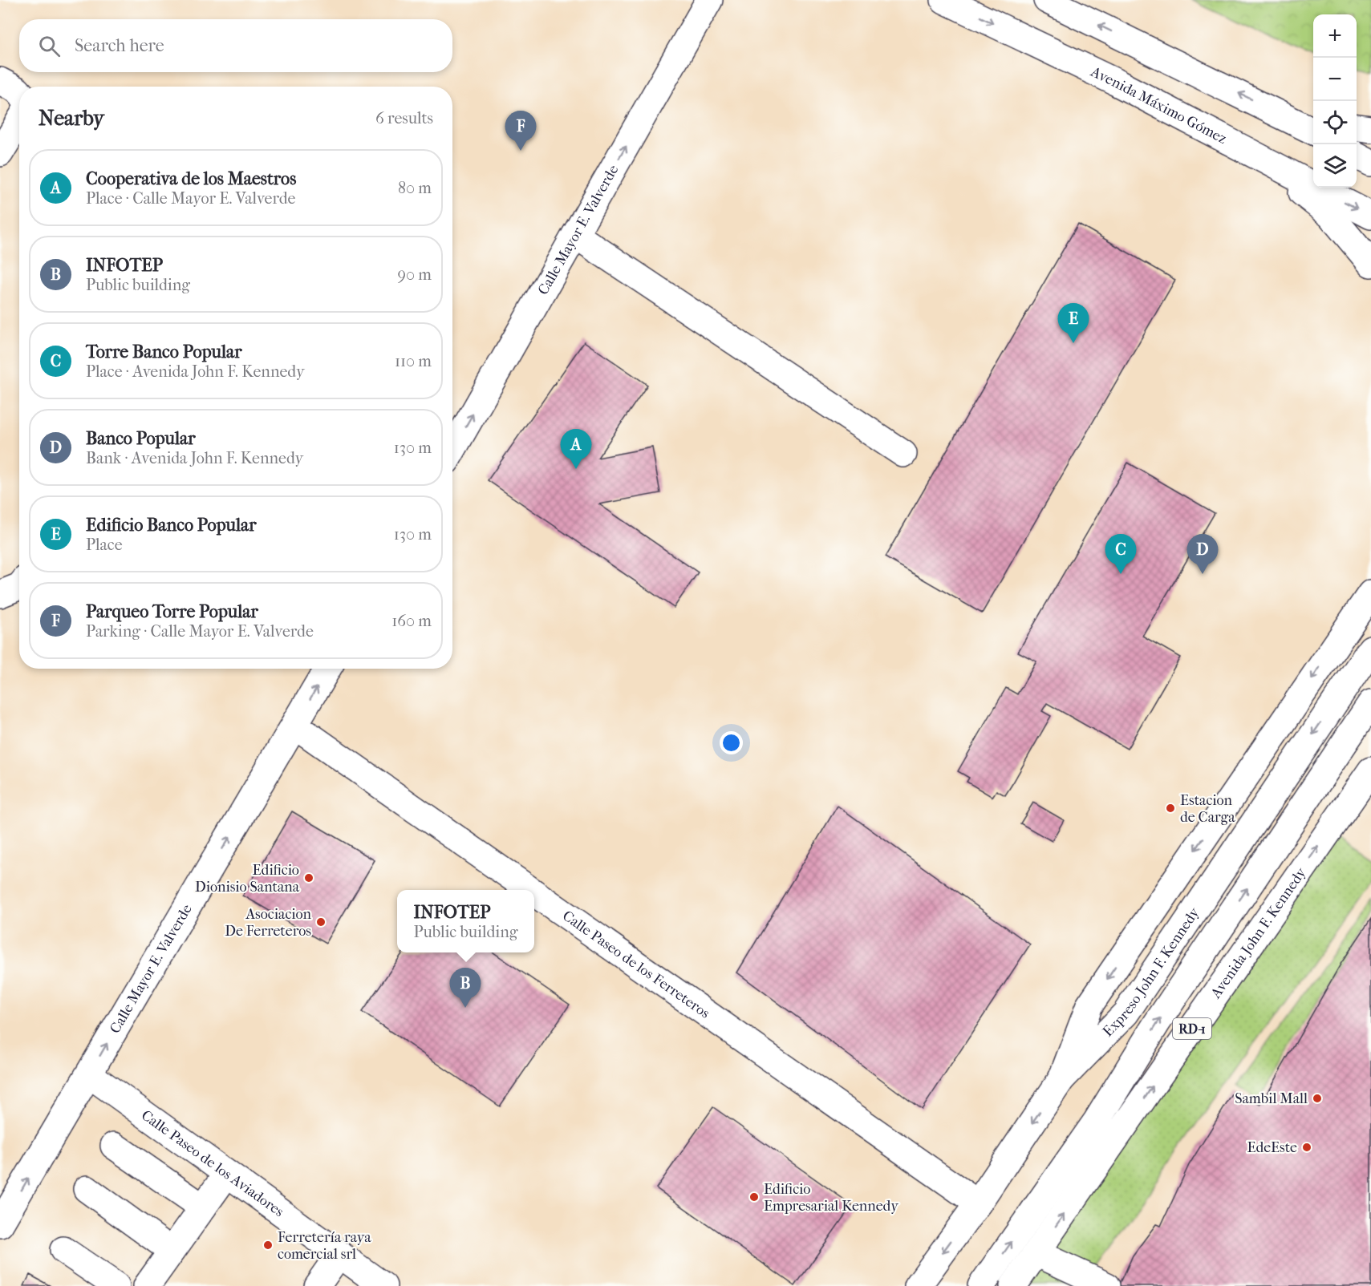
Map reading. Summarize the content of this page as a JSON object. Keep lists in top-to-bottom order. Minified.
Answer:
{"streets":{"main road":["Avenida Máximo Gómez","Calle Mayor E. Valverde","Avenida John F. Kennedy","Calle Paseo de los Ferreteros","Expreso John F. Kennedy","RD-1","Calle Paseo de los Aviadores"]},"crossings":[["Calle Mayor E. Valverde","Calle Paseo de los Ferreteros"],["Calle Mayor E. Valverde","Calle Paseo de los Aviadores"],["Calle Paseo de los Ferreteros","Expreso John F. Kennedy"]],"one_way":["Calle Mayor E. Valverde"],"places":["Estacion de Carga","Edificio Dionisio Santana","Asociacion De Ferreteros","Sambil Mall","EdeEste","Edificio Empresarial Kennedy","Ferretería raya comercial srl"],"page":{"map_buttons":["+","−"],"search":"Search here","heading":["Nearby","6 results"],"pins":["F","E","A","C","D","B"],"list":[{"mark":"A","name":"Cooperativa de los Maestros","note":"Place · Calle Mayor E. Valverde","value":"80 m"},{"mark":"B","name":"INFOTEP","note":"Public building","value":"90 m"},{"mark":"C","name":"Torre Banco Popular","note":"Place · Avenida John F. Kennedy","value":"110 m"},{"mark":"D","name":"Banco Popular","note":"Bank · Avenida John F. Kennedy","value":"130 m"},{"mark":"E","name":"Edificio Banco Popular","note":"Place","value":"130 m"},{"mark":"F","name":"Parqueo Torre Popular","note":"Parking · Calle Mayor E. Valverde","value":"160 m"}],"popup":["INFOTEP","Public building"]}}
